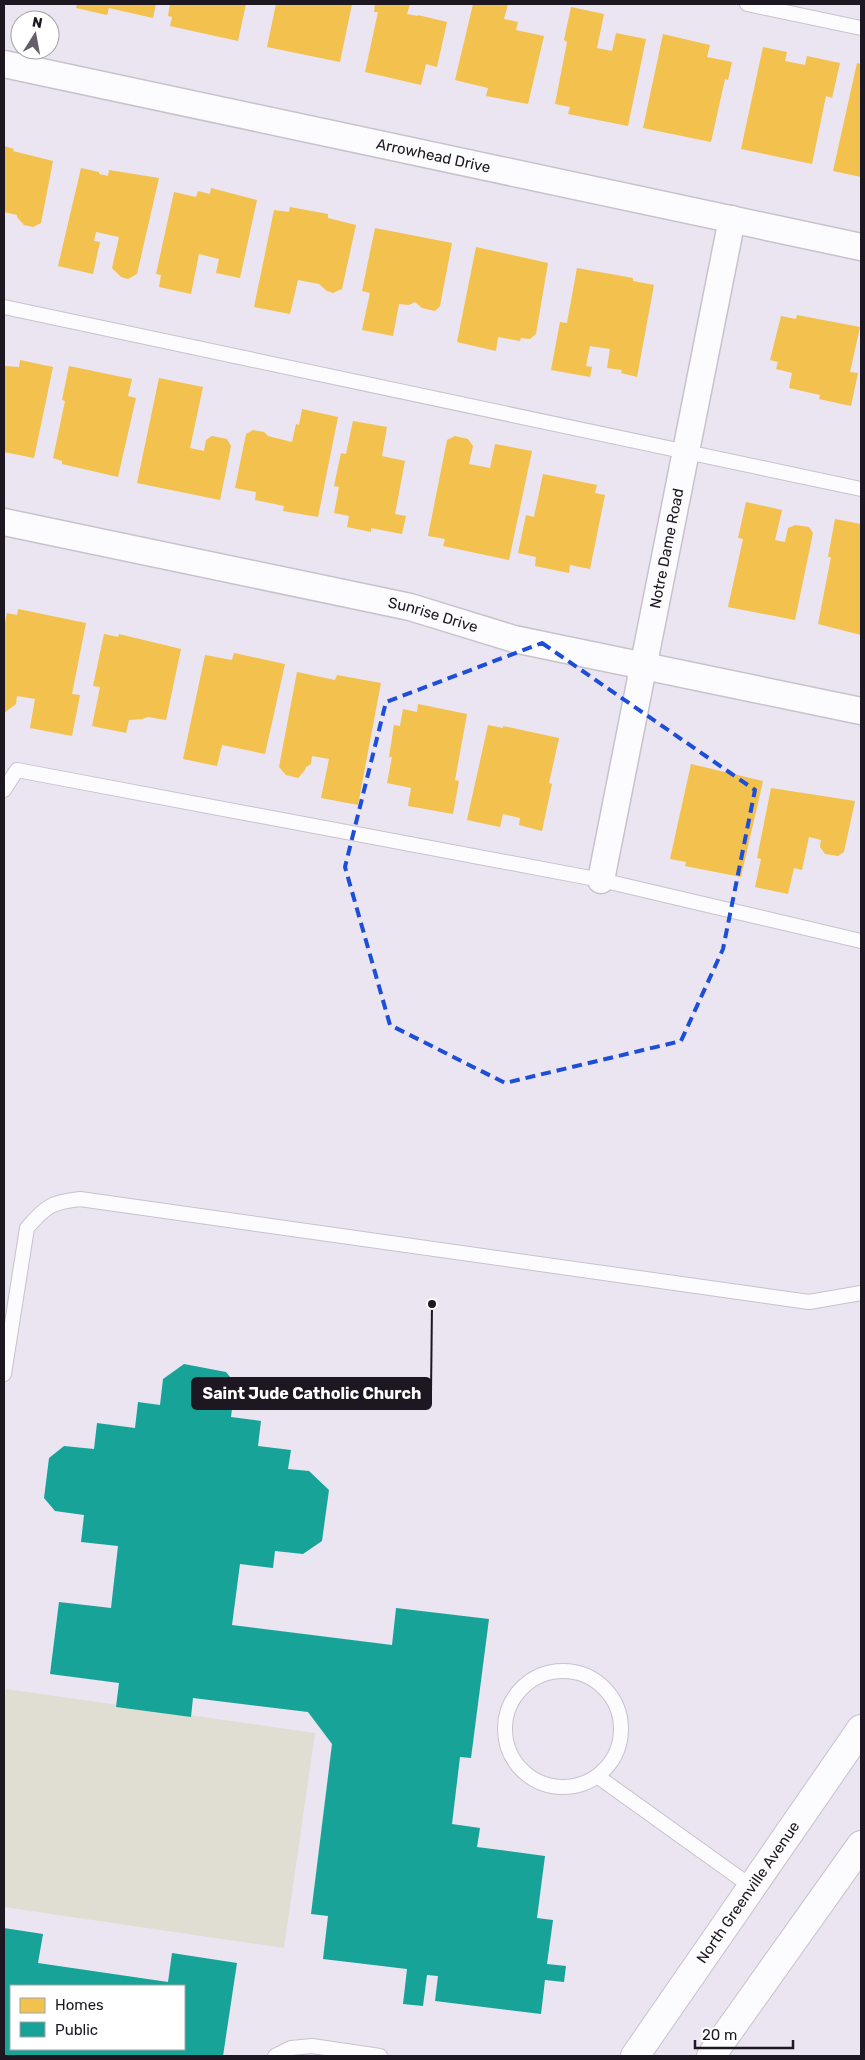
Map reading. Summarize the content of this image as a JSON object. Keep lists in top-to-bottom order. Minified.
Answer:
{"streets":{"main road":["North Greenville Avenue"],"street":["Arrowhead Drive","Notre Dame Road","Sunrise Drive"]},"crossings":[["Arrowhead Drive","Notre Dame Road"],["Notre Dame Road","Sunrise Drive"]],"places":["Saint Jude Catholic Church"],"legend":["Homes","Public"],"scale_bar":"20 m","north":"top"}
